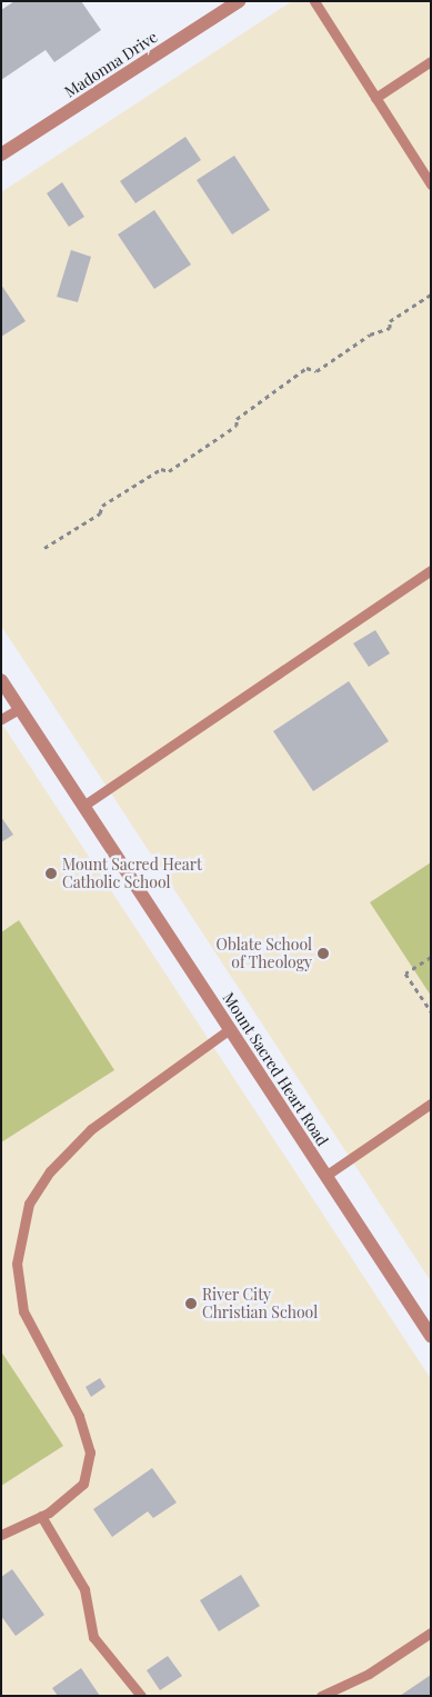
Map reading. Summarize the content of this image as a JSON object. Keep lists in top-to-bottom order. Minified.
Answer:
{"streets":{"street":["Madonna Drive","Mount Sacred Heart Road"]},"places":["Mount Sacred Heart Catholic School","Oblate School of Theology","River City Christian School"]}
